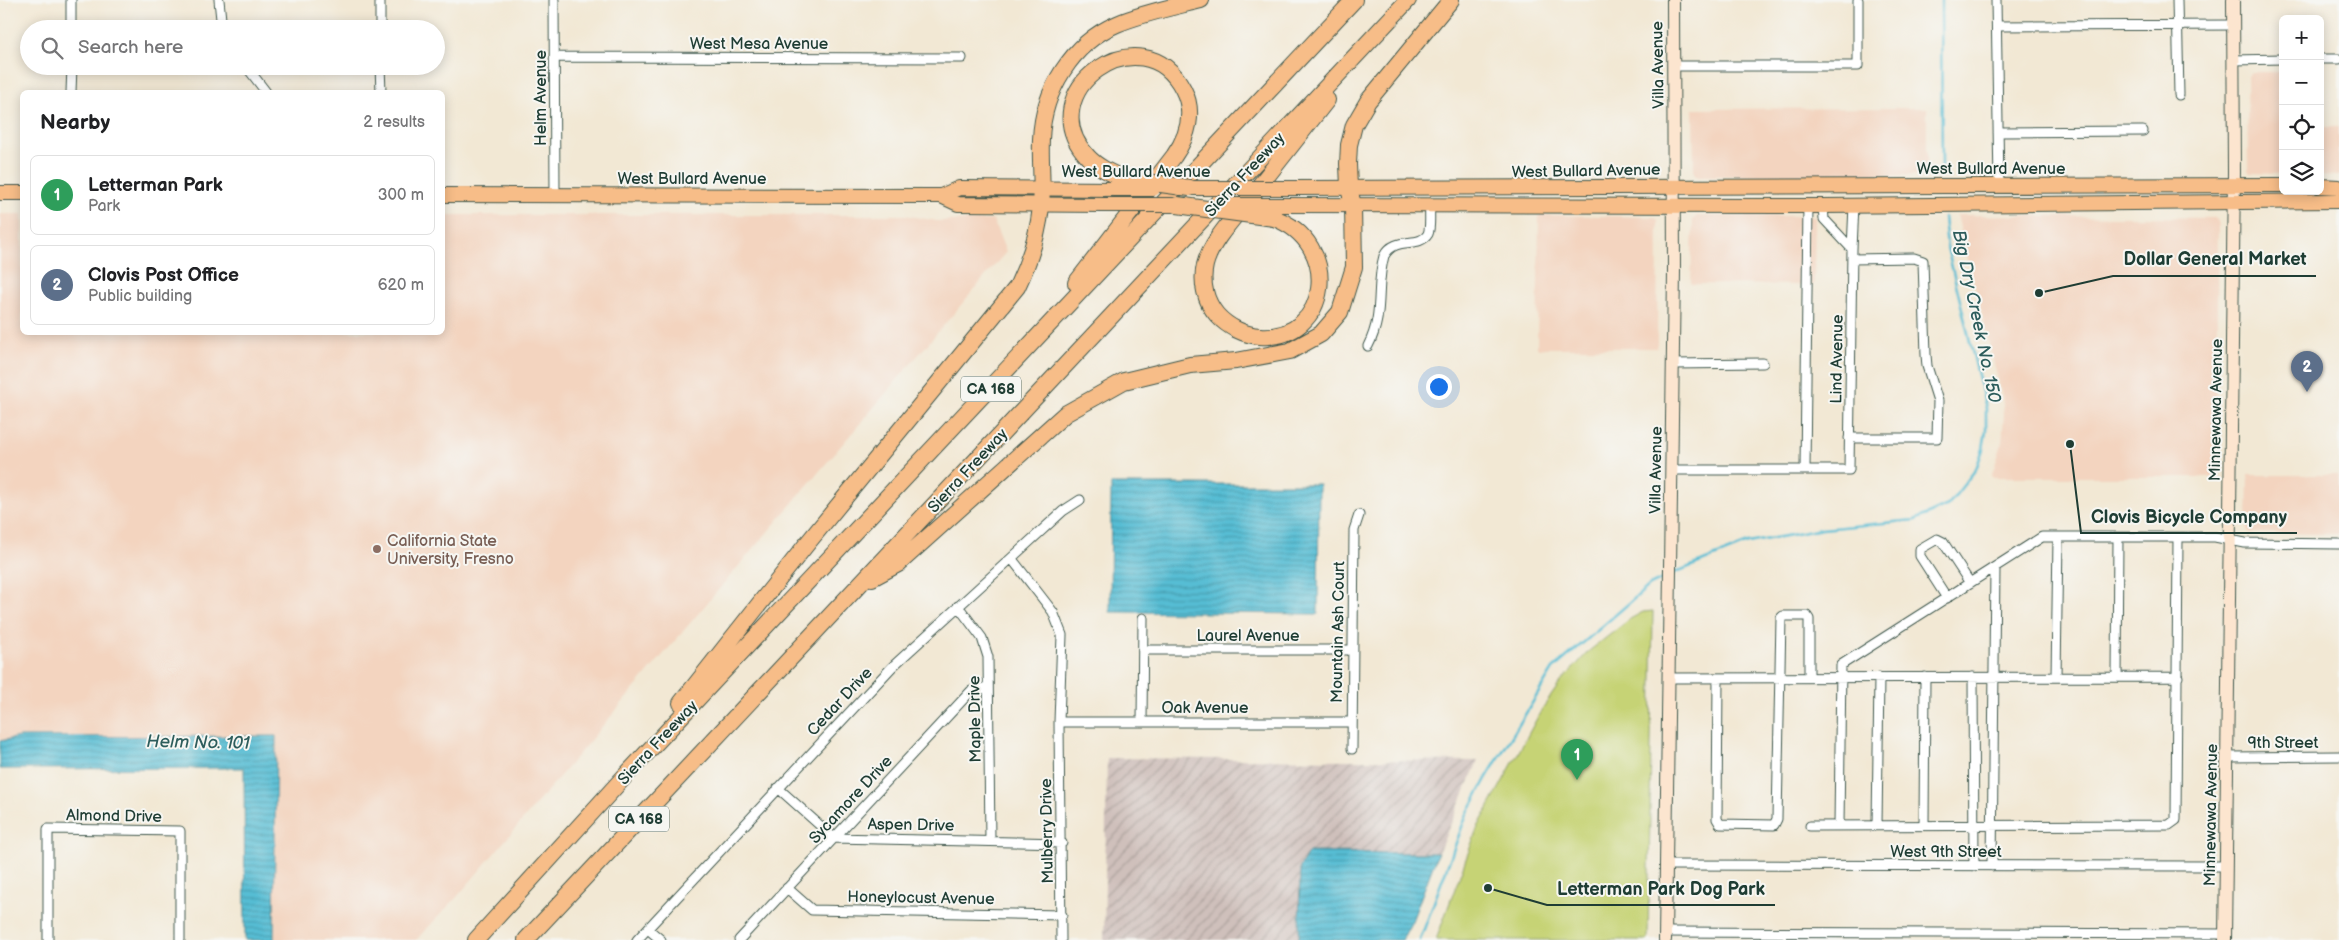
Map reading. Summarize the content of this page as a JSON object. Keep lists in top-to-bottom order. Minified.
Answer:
{"streets":{"highway":["Sierra Freeway","CA 168"],"main road":["Villa Avenue","West Bullard Avenue","Minnewawa Avenue"],"street":["West Mesa Avenue","Helm Avenue","Lind Avenue","Mountain Ash Court","Laurel Avenue","Cedar Drive","Oak Avenue","Maple Drive","9th Street","Sycamore Drive","Almond Drive","Aspen Drive","Mulberry Drive","West 9th Street","Honeylocust Avenue"]},"crossings":[["West Mesa Avenue","Helm Avenue"],["Villa Avenue","West Bullard Avenue"],["Villa Avenue","West 9th Street"],["Helm Avenue","West Bullard Avenue"],["West Bullard Avenue","Minnewawa Avenue"],["Minnewawa Avenue","9th Street"],["Minnewawa Avenue","West 9th Street"],["Mountain Ash Court","Laurel Avenue"],["Mountain Ash Court","Oak Avenue"],["Cedar Drive","Maple Drive"],["Cedar Drive","Mulberry Drive"],["Oak Avenue","Mulberry Drive"],["Maple Drive","Sycamore Drive"],["Maple Drive","Aspen Drive"],["Sycamore Drive","Aspen Drive"],["Sycamore Drive","Honeylocust Avenue"],["Aspen Drive","Mulberry Drive"],["Mulberry Drive","Honeylocust Avenue"]],"water":["Big Dry Creek No. 150","Helm No. 101"],"places":["Dollar General Market","Clovis Bicycle Company","California State University, Fresno","Letterman Park Dog Park"],"page":{"map_buttons":["+","−"],"search":"Search here","heading":["Nearby","2 results"],"list":[{"mark":"1","name":"Letterman Park","note":"Park","value":"300 m"},{"mark":"2","name":"Clovis Post Office","note":"Public building","value":"620 m"}],"pins":["2","1"]}}
